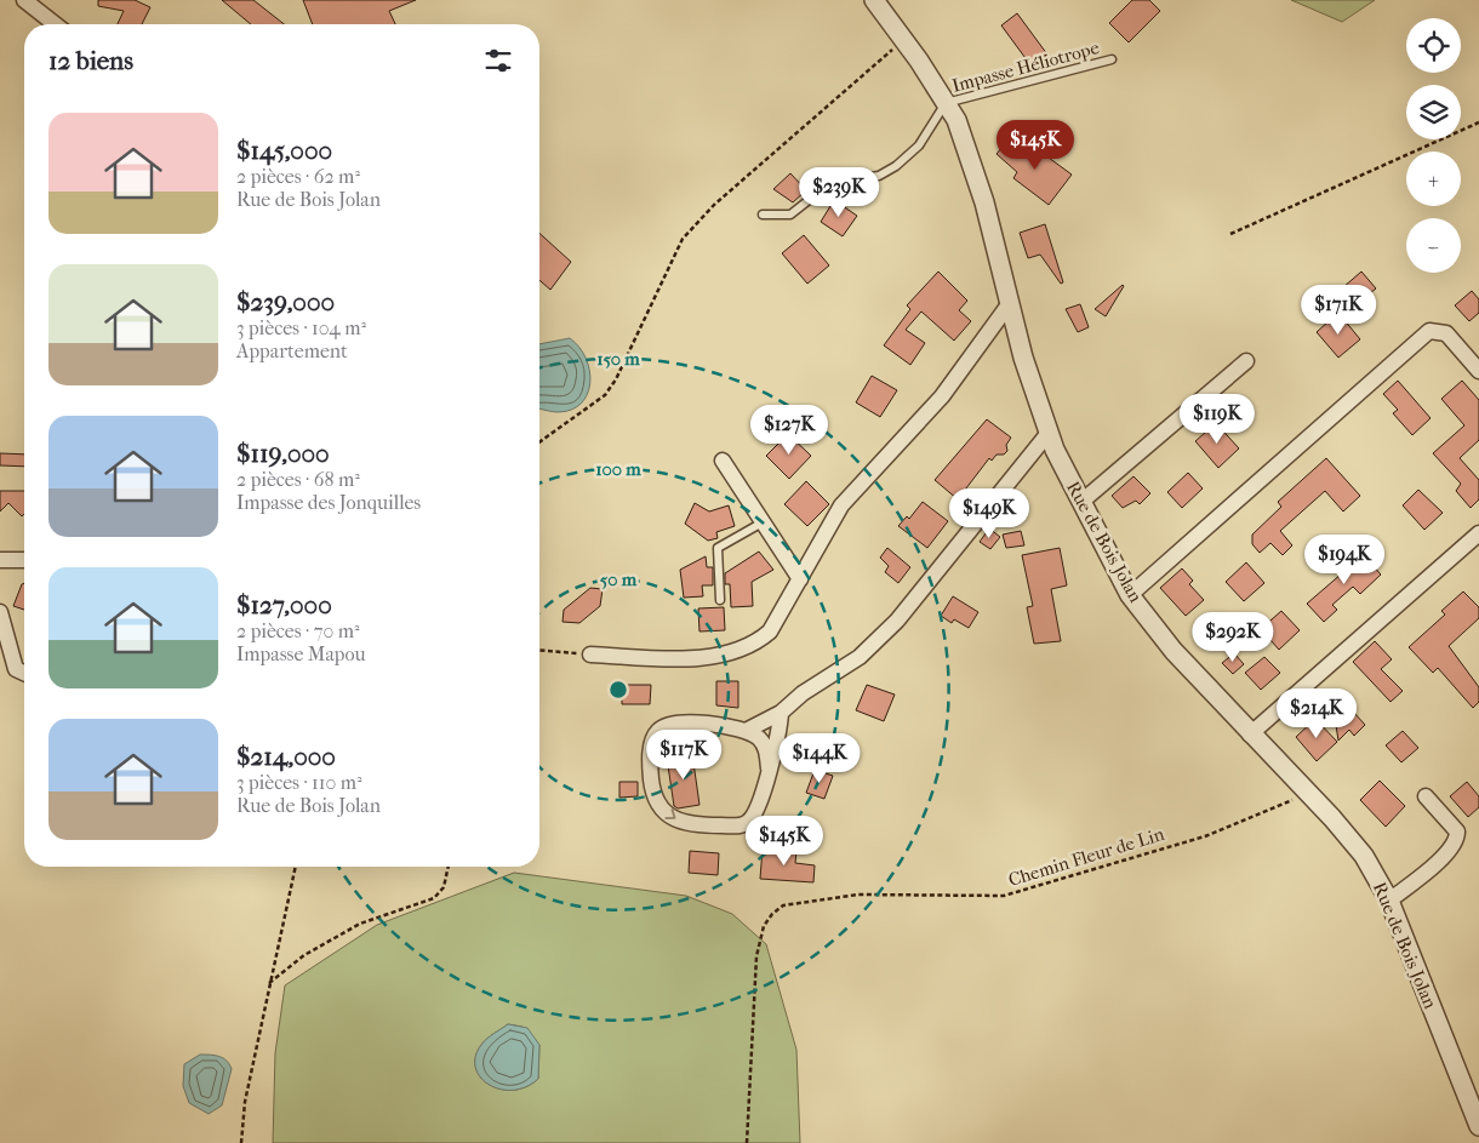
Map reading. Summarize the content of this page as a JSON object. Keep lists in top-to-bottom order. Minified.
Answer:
{"streets":{"street":["Rue de Bois Jolan"],"lane":["Impasse Héliotrope"],"path":["Chemin Fleur de Lin"]},"crossings":[["Impasse Héliotrope","Rue de Bois Jolan"],["Rue de Bois Jolan","Chemin Fleur de Lin"]],"page":{"map_buttons":["+","−"],"heading":"12 biens","list":[{"name":"$145,000","note":"2 pièces · 62 m² · Rue de Bois Jolan"},{"name":"$239,000","note":"3 pièces · 104 m² · Appartement"},{"name":"$119,000","note":"2 pièces · 68 m² · Impasse des Jonquilles"},{"name":"$127,000","note":"2 pièces · 70 m² · Impasse Mapou"},{"name":"$214,000","note":"3 pièces · 110 m² · Rue de Bois Jolan"}],"price":["$145K","$239K","$171K","$119K","$127K","$149K","$194K","$292K","$214K","$117K","$144K","$145K"]},"rings":["150 m","100 m","50 m"]}
